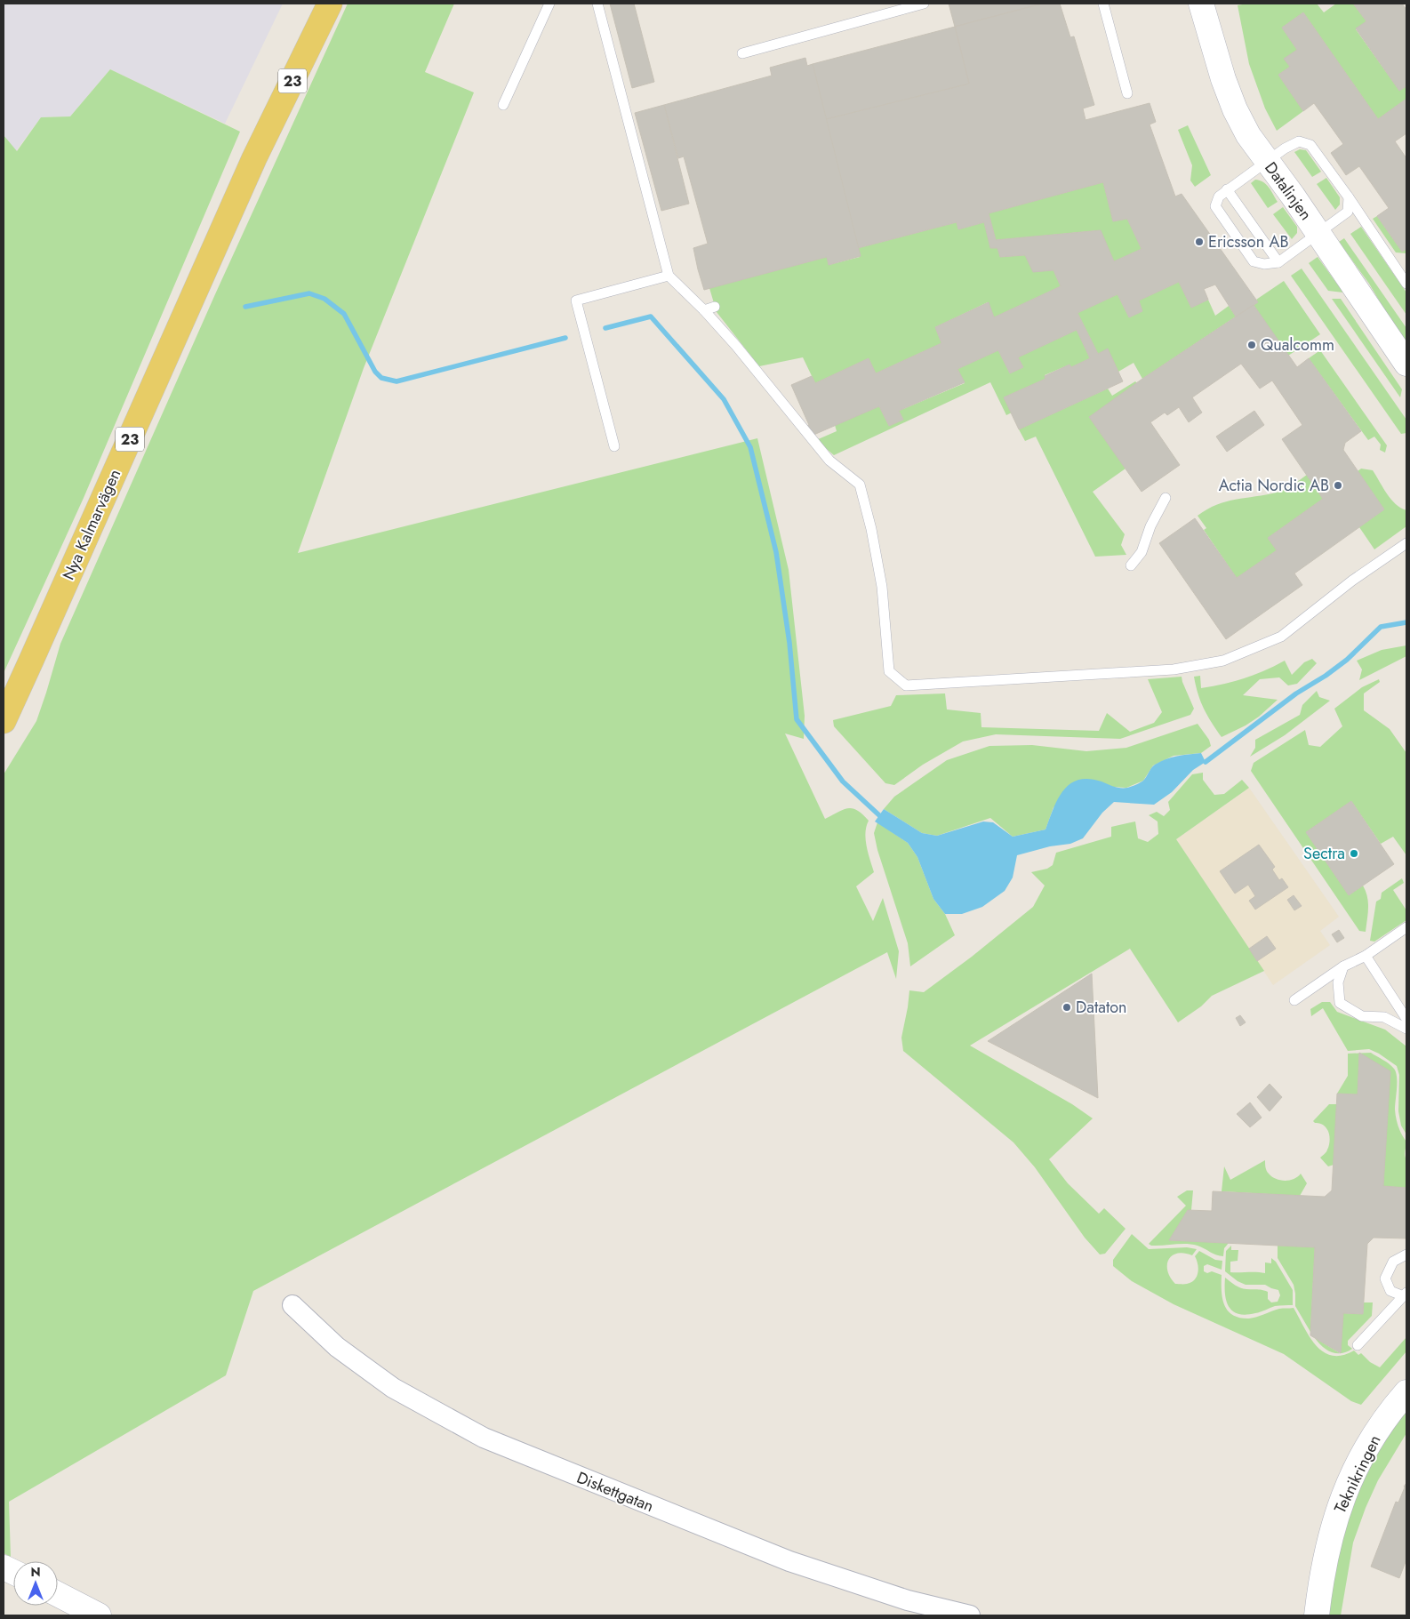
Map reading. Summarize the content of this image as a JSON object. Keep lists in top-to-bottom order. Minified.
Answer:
{"streets":{"main road":["23","Nya Kalmarvägen"],"street":["Datalinjen","Teknikringen","Diskettgatan"]},"places":["Ericsson AB","Qualcomm","Actia Nordic AB","Sectra","Dataton"],"north":"top"}
